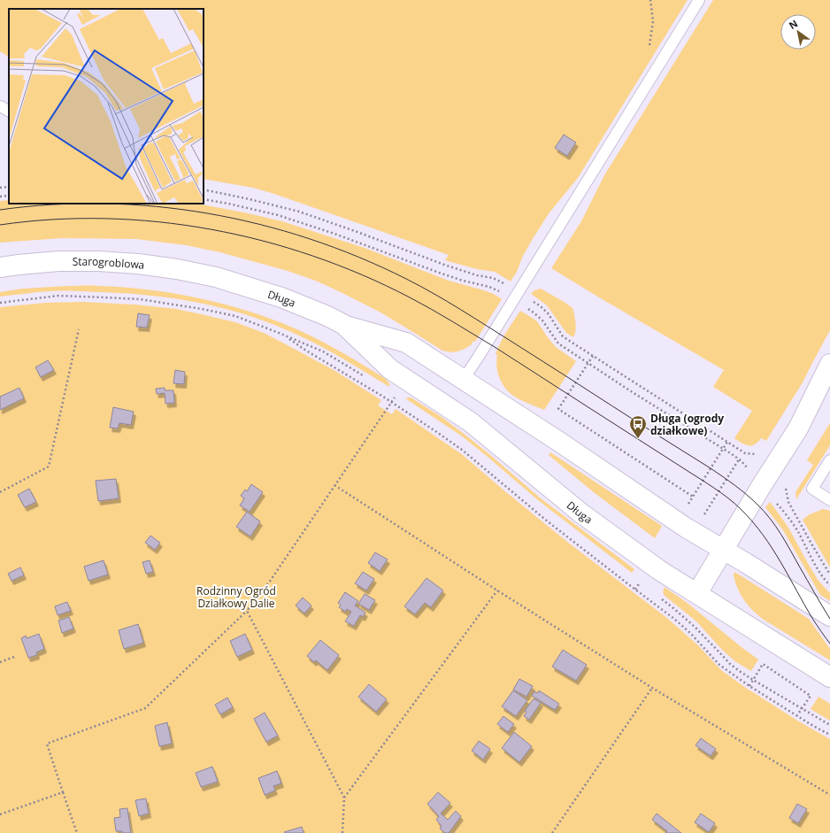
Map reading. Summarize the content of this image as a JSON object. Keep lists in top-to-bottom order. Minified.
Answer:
{"streets":{"street":["Starogroblowa","Długa"]},"crossings":[["Starogroblowa","Długa"]],"parks":["Rodzinny Ogród Działkowy Dalie"],"places":{"bus stop":["Długa (ogrody działkowe)"]},"north":"top left"}
